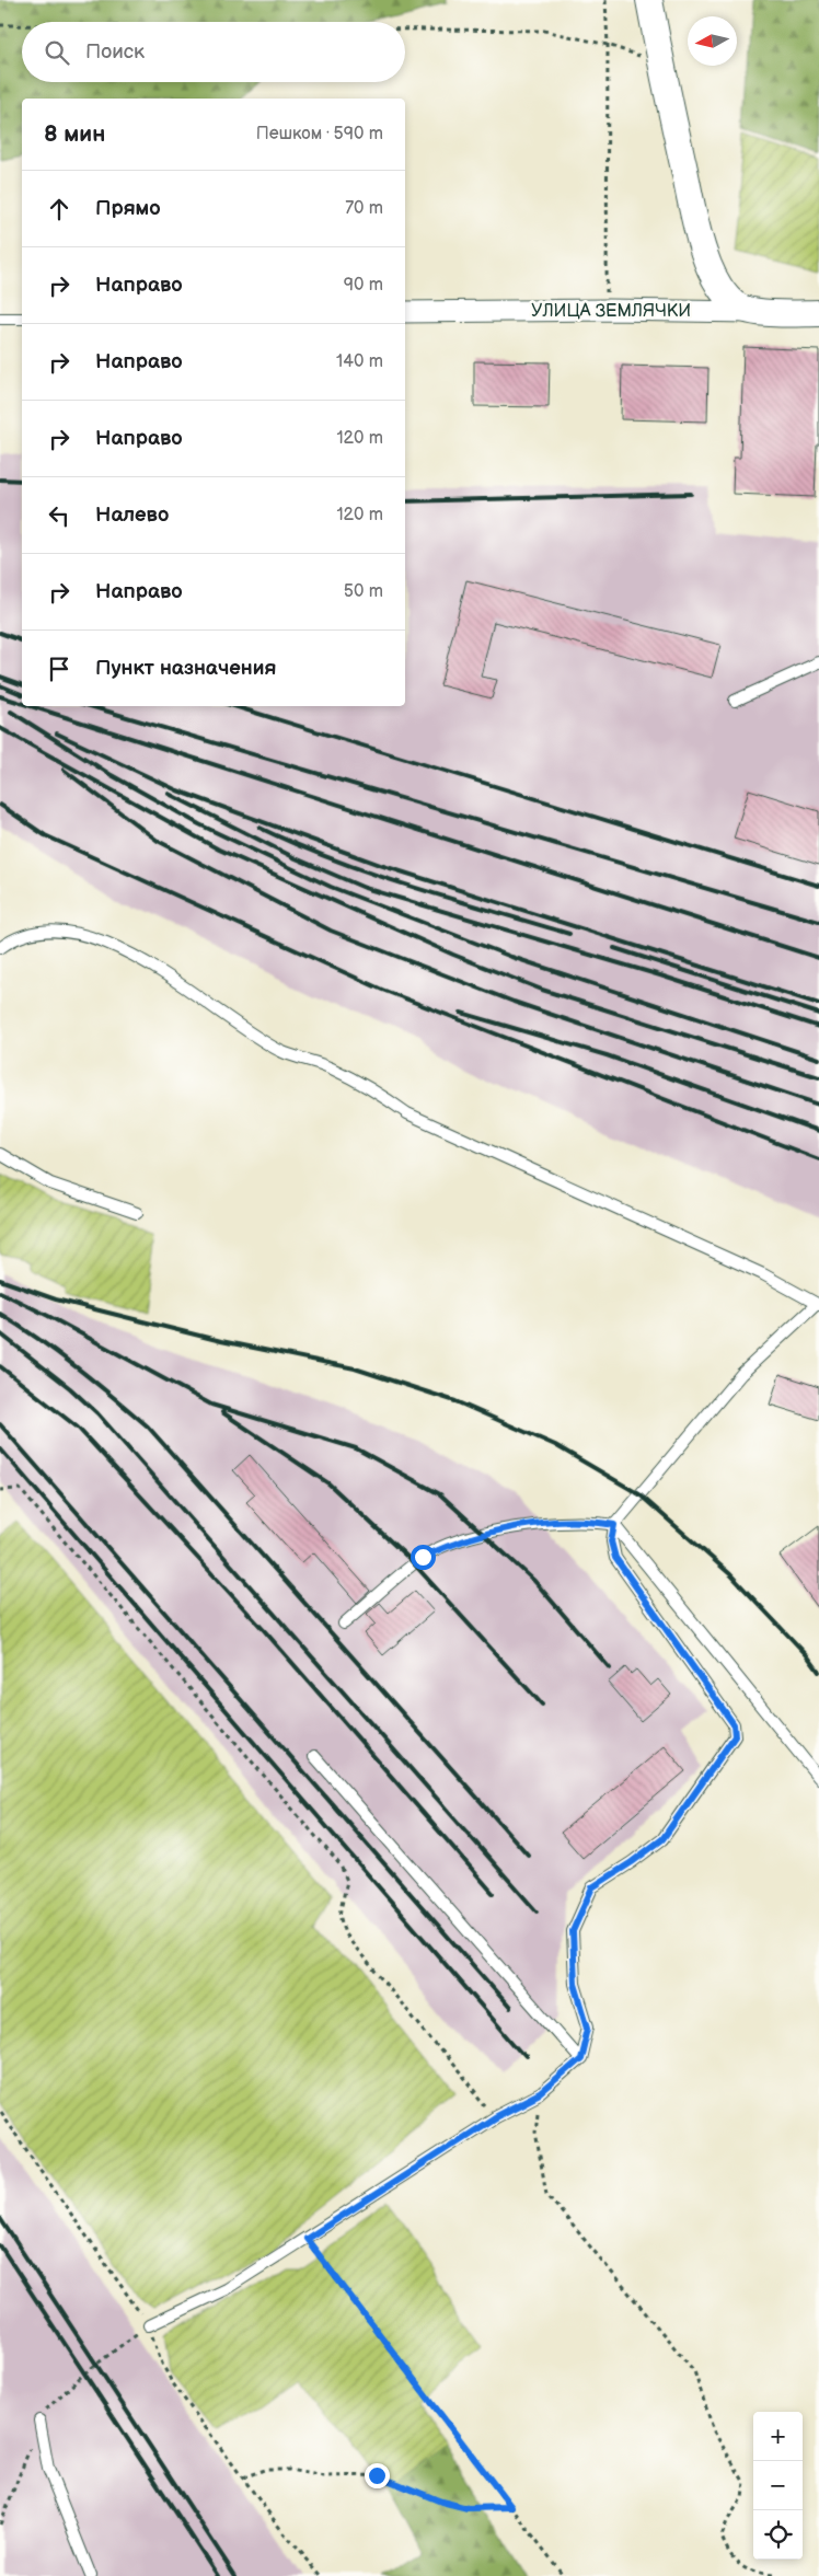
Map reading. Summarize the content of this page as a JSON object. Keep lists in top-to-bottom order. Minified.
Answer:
{"streets":{"street":["УЛИЦА ЗЕМЛЯЧКИ"]},"north":"left","page":{"search":"Поиск","heading":["8 мин","Пешком · 590 m"],"list":[["Прямо","70 m"],["Направо","90 m"],["Направо","140 m"],["Направо","120 m"],["Налево","120 m"],["Направо","50 m"],"Пункт назначения"],"map_buttons":["+","−"]}}
